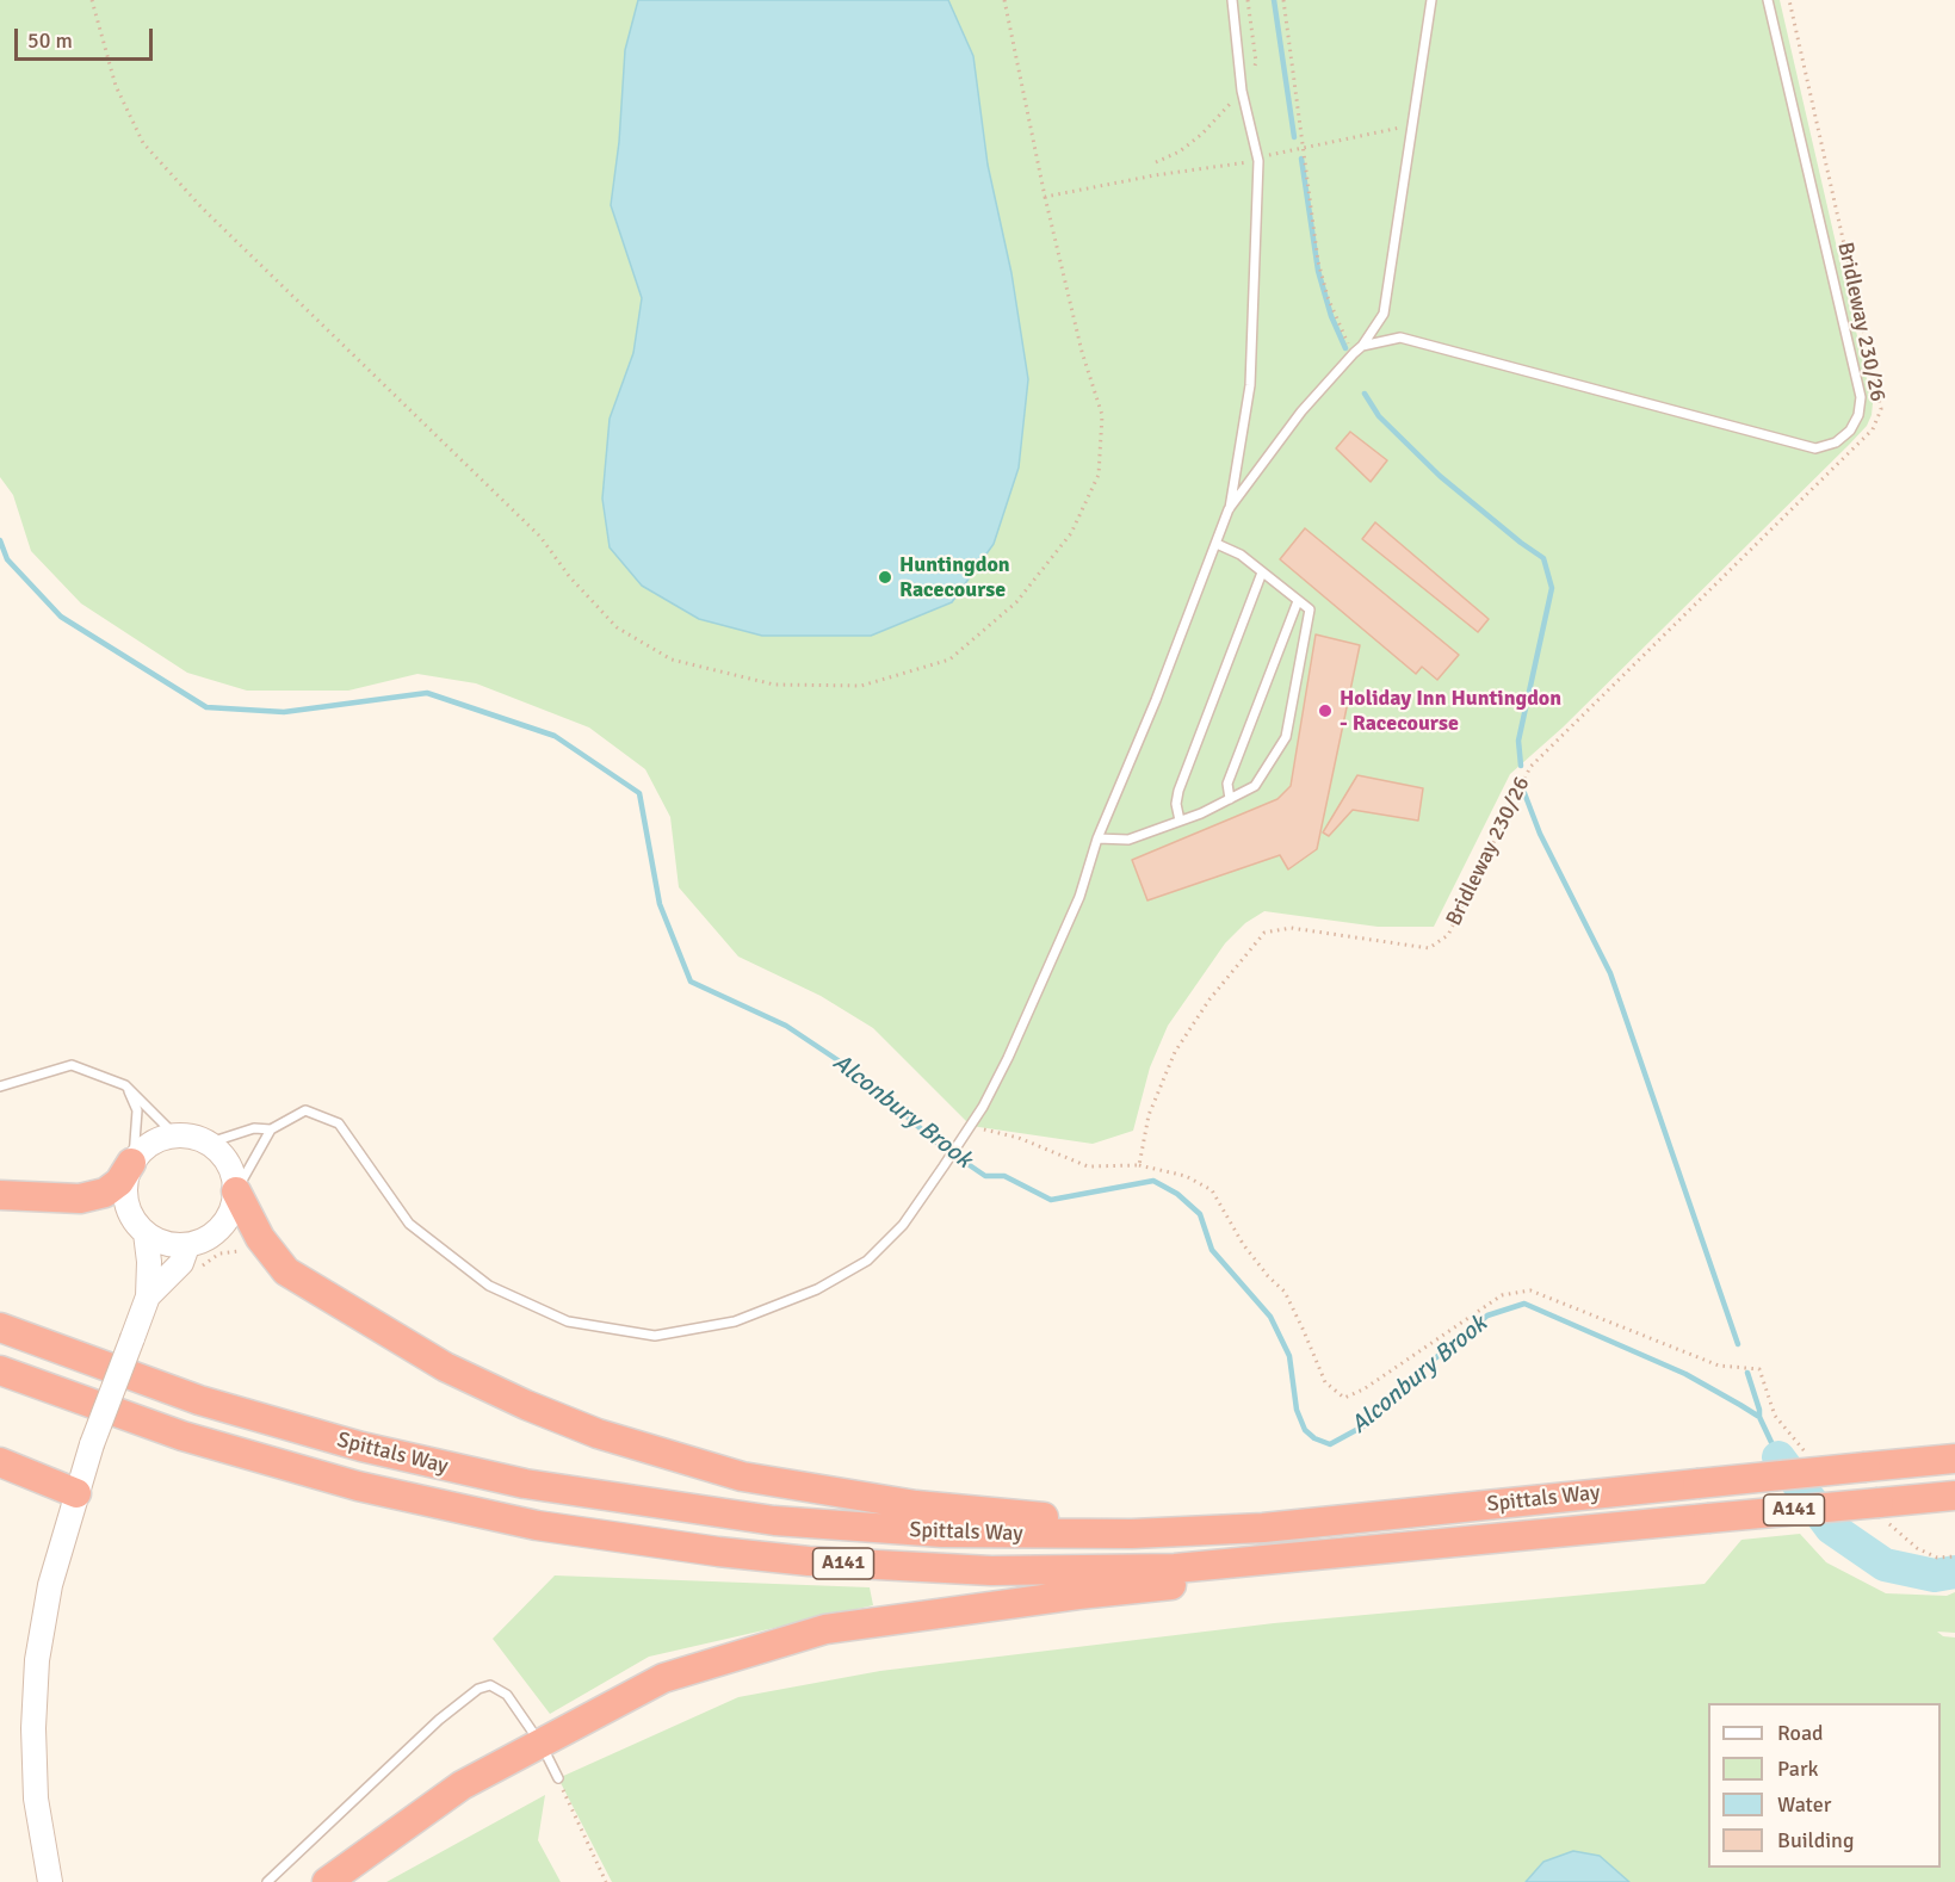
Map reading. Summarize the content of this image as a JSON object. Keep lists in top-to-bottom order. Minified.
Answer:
{"streets":{"highway":["Spittals Way","A141"],"path":["Bridleway 230/26"]},"water":["Alconbury Brook"],"places":["Huntingdon Racecourse","Holiday Inn Huntingdon - Racecourse"],"legend":["Road","Park","Water","Building"],"scale_bar":"50 m"}
